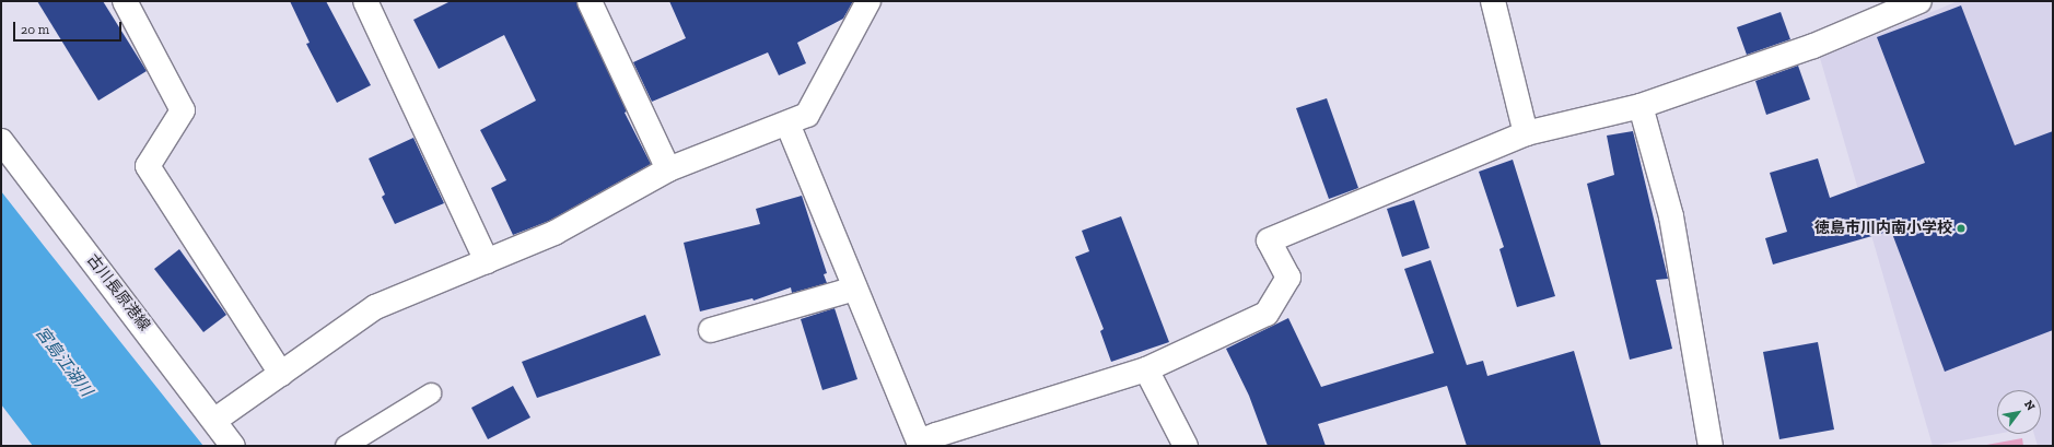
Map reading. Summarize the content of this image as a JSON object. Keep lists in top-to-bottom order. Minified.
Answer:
{"streets":{"street":["古川長原港線"]},"water":["宮島江湖川"],"places":["徳島市川内南小学校"],"scale_bar":"20 m","north":"top right"}
